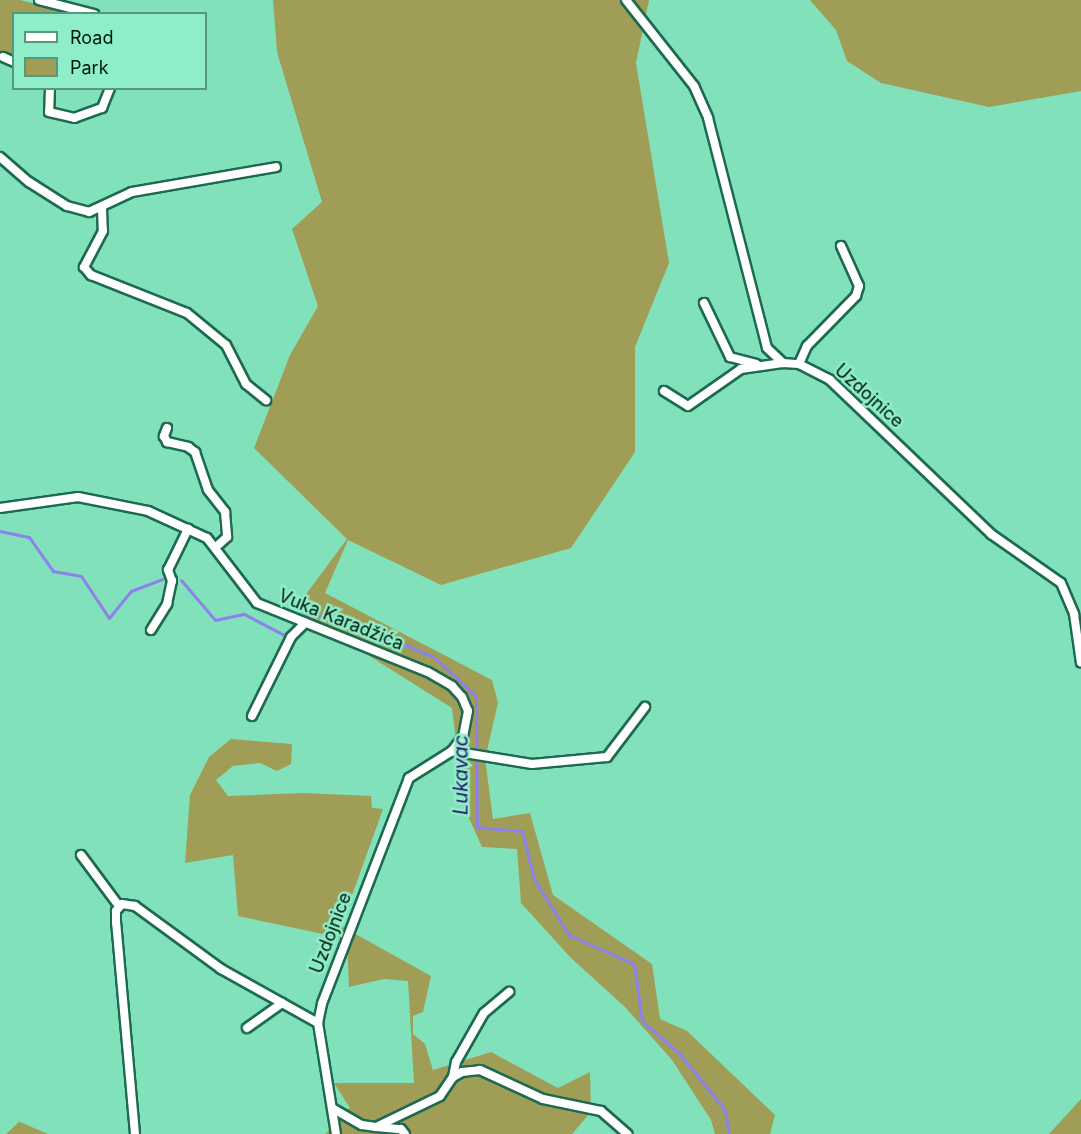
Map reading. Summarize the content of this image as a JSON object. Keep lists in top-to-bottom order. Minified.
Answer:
{"streets":{"street":["Uzdojnice","Vuka Karadžića"]},"crossings":[["Uzdojnice","Vuka Karadžića"]],"water":["Lukavac"],"legend":["Road","Park"]}
